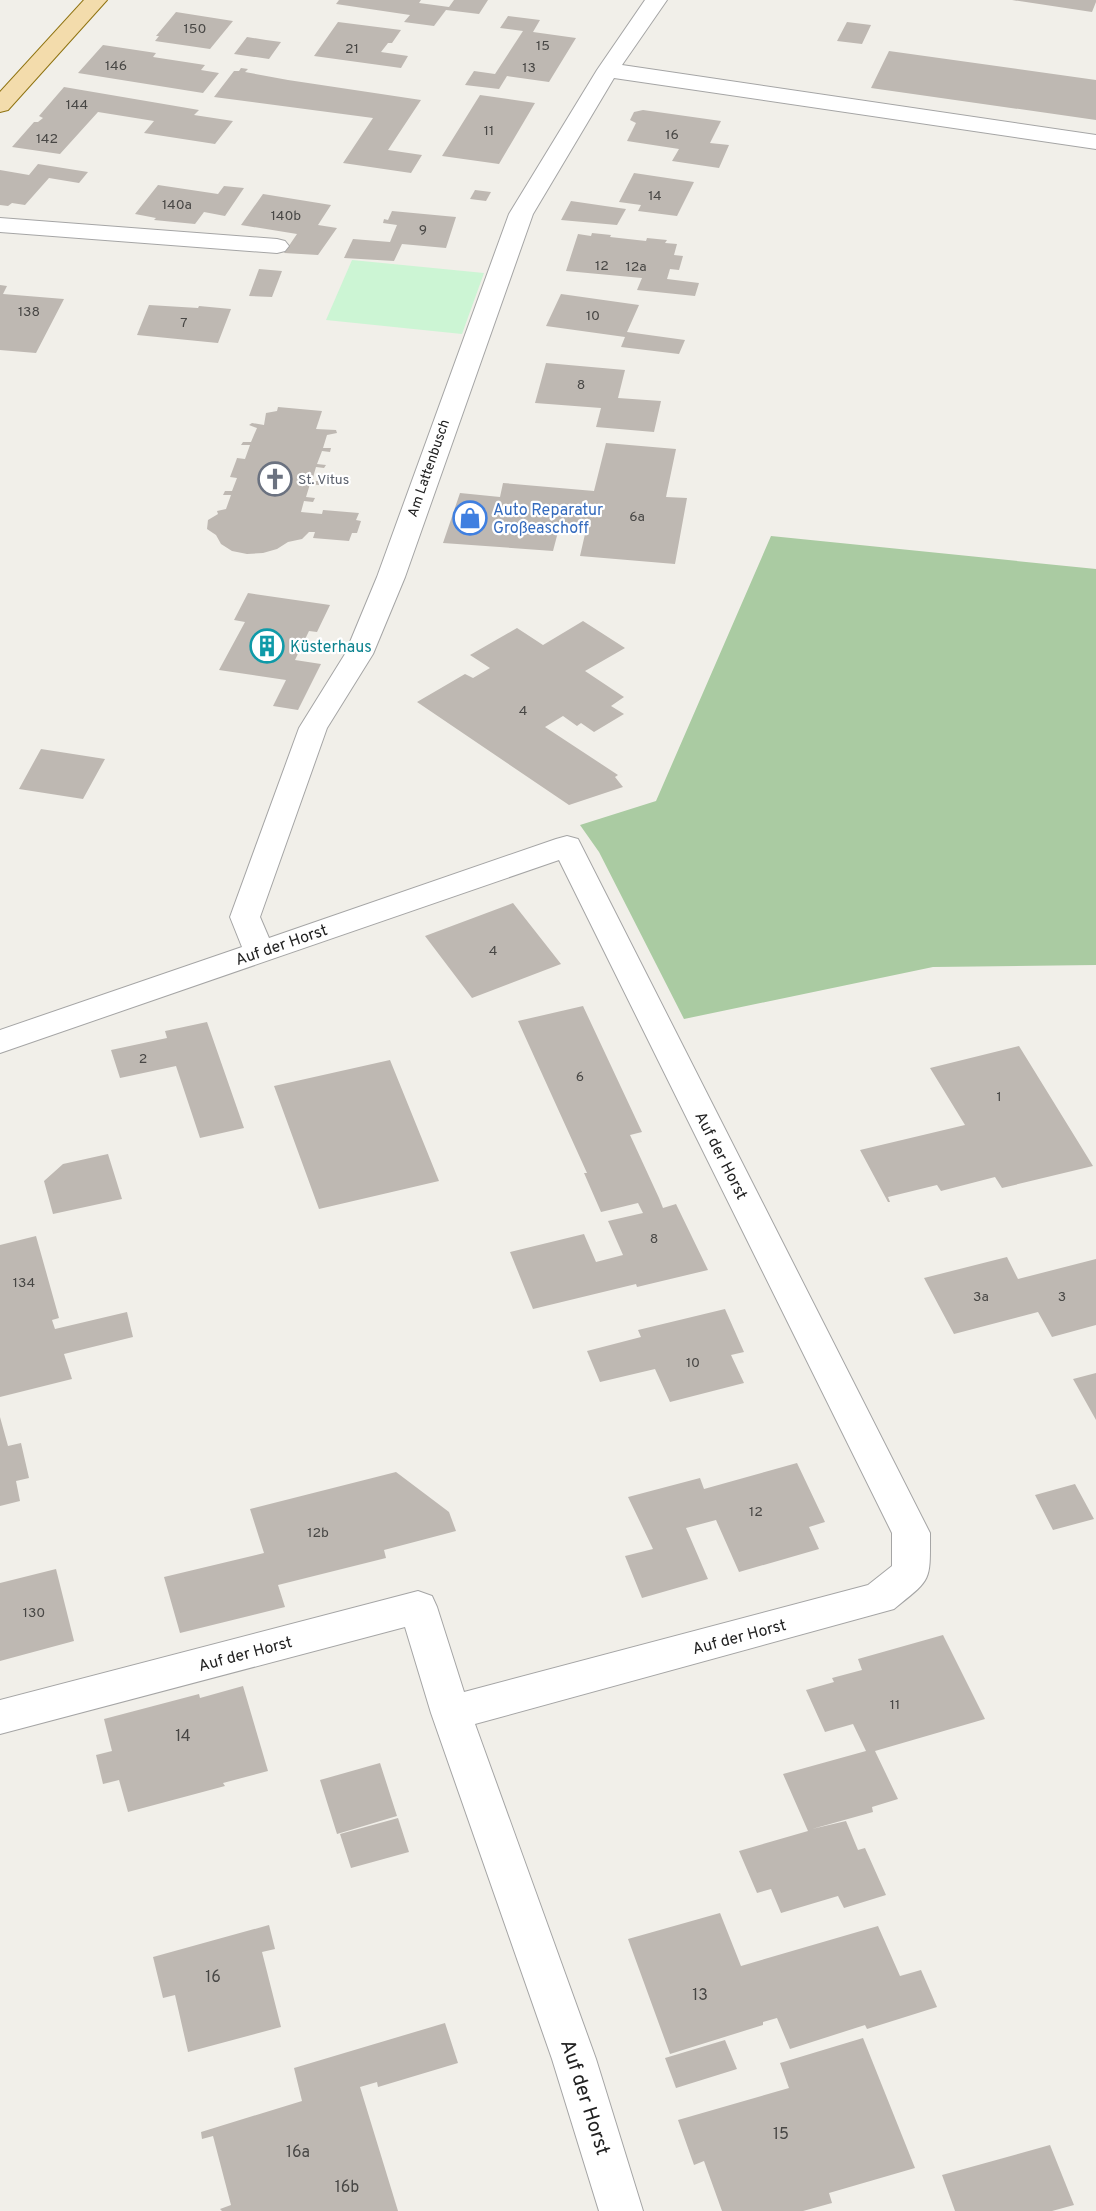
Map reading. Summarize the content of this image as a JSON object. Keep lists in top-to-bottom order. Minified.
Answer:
{"streets":{"street":["Am Lattenbusch","Auf der Horst"]},"crossings":[["Am Lattenbusch","Auf der Horst"]],"places":{"church":["St. Vitus"],"shop":["Auto Reparatur Großeaschoff"],"building":["Küsterhaus"]},"house_numbers":["150","15","21","146","13","144","11","16","142","14","140a","140b","9","12","12a","138","10","7","8","6a","4","4","2","6","1","8","134","3a","3","10","12","12b","130","11","14","16","13","15","16a","16b"]}
